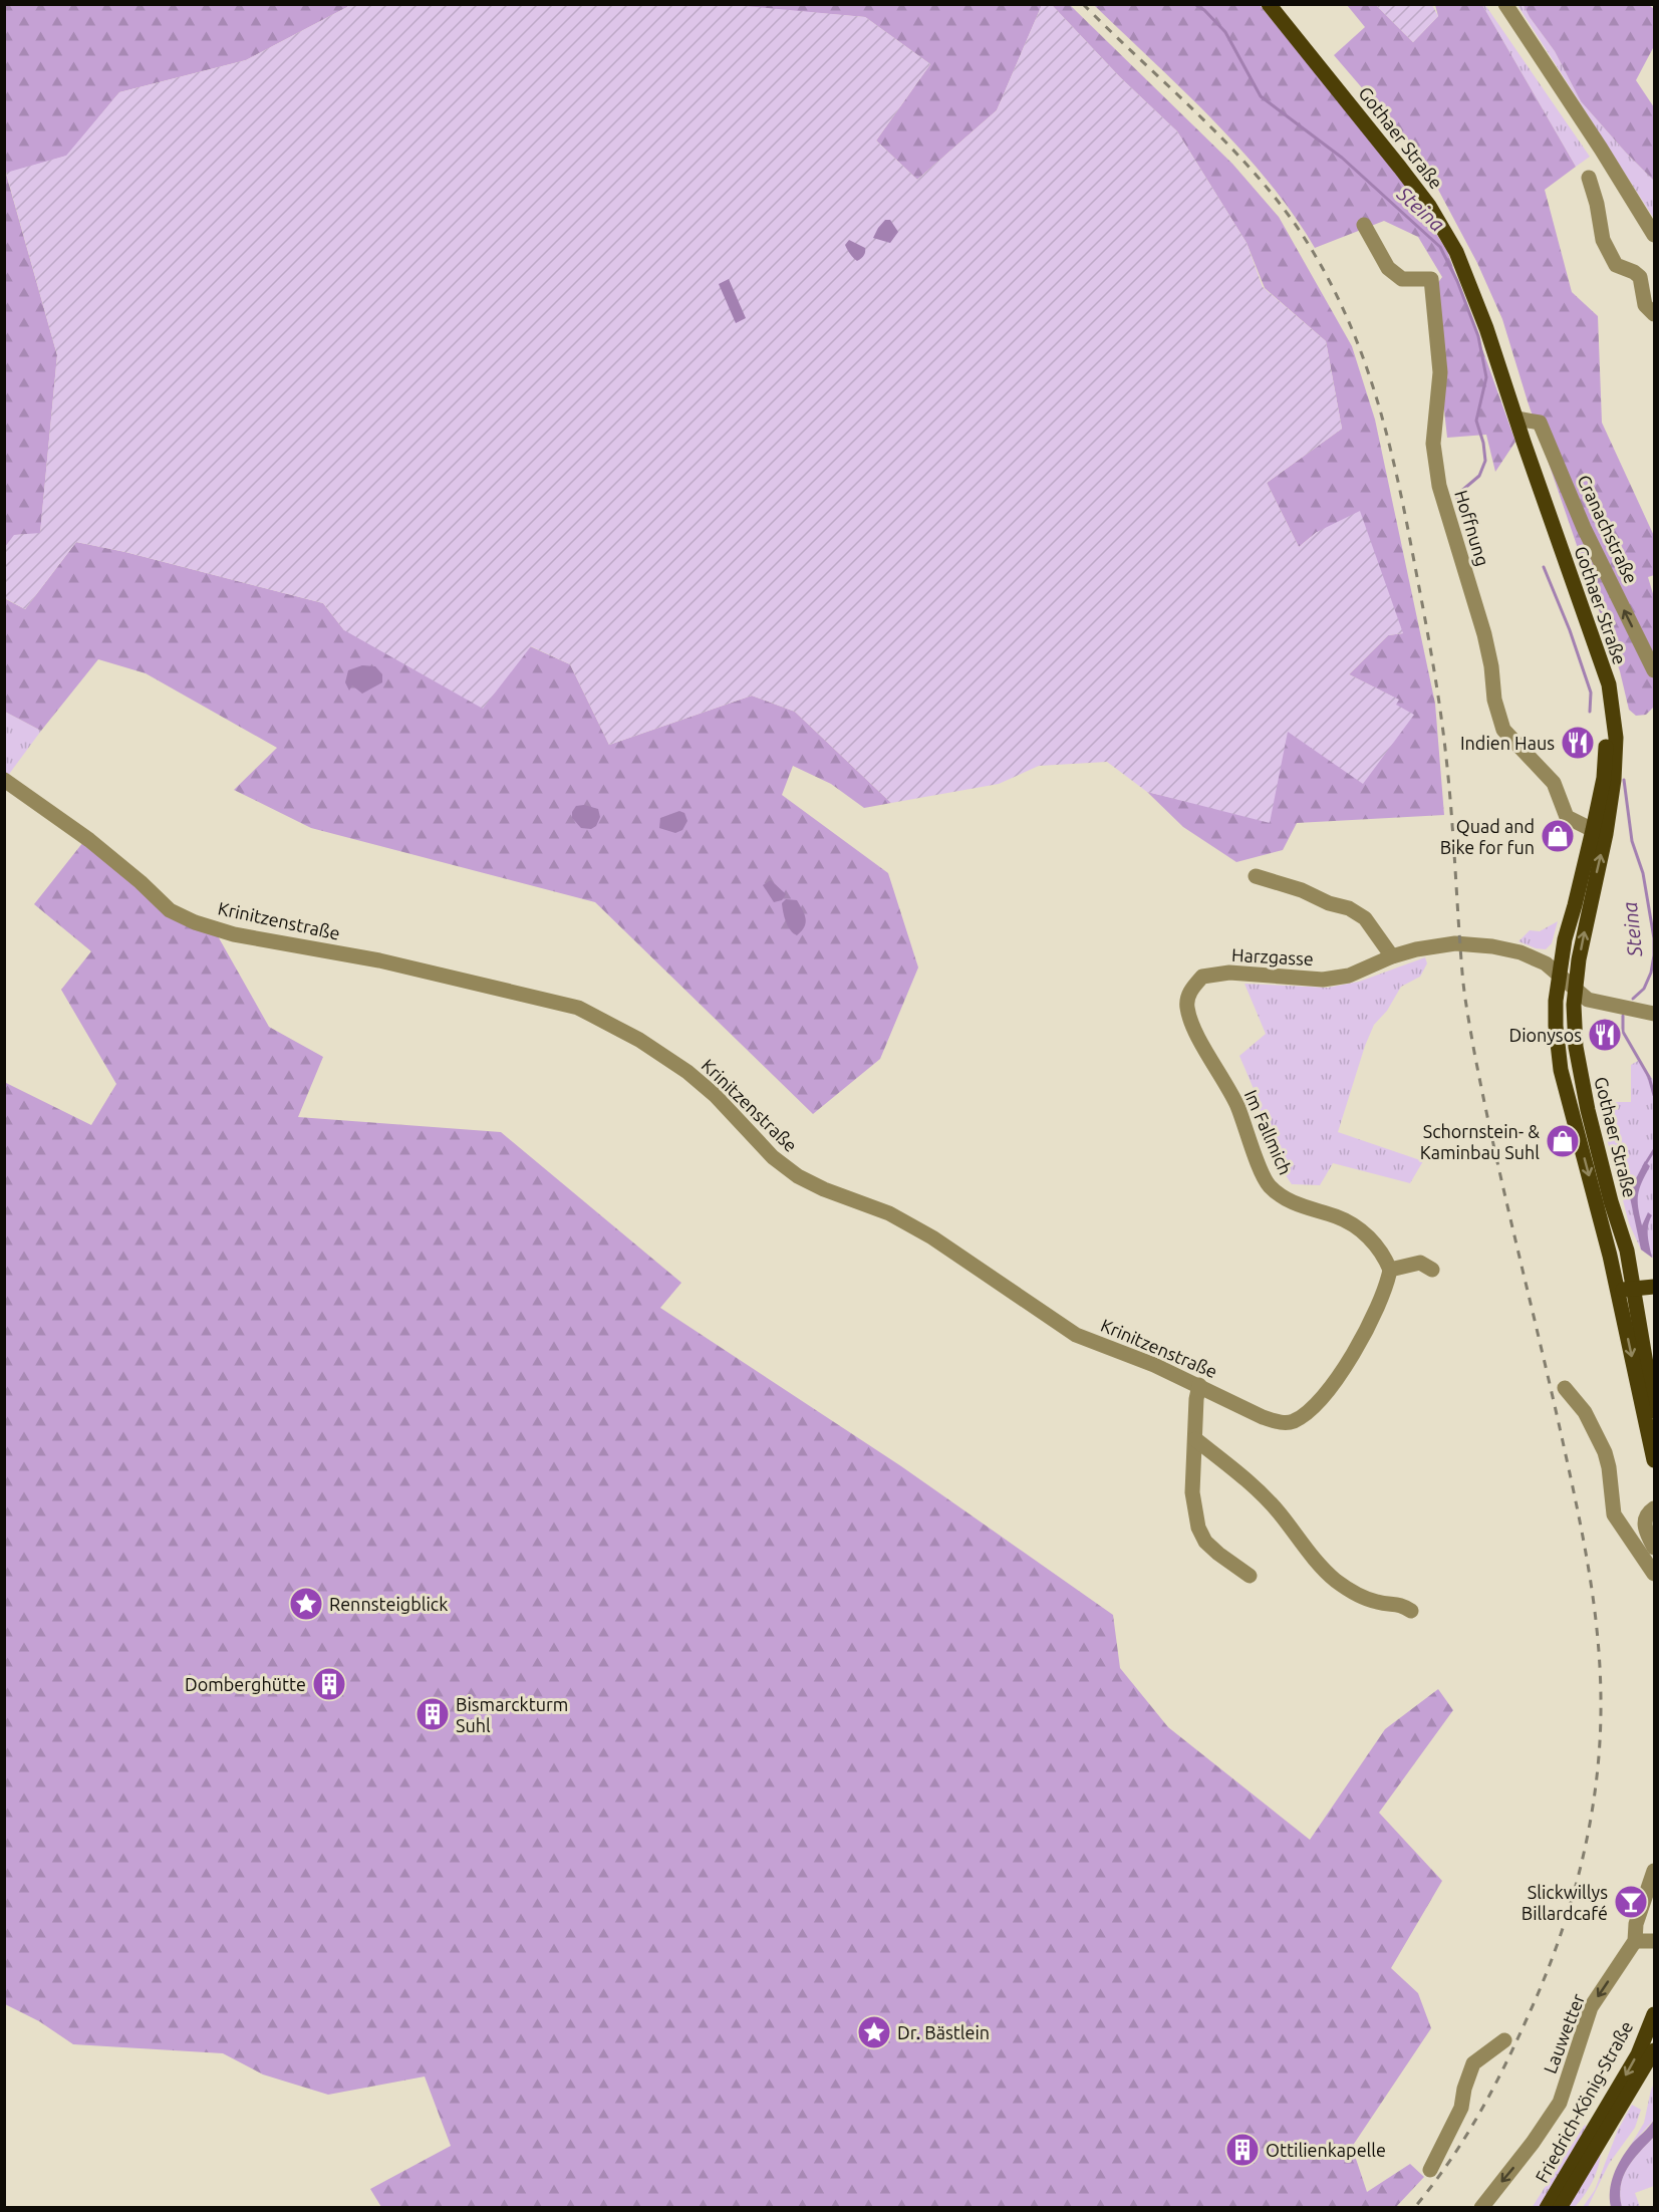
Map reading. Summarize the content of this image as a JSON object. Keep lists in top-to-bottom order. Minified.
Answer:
{"streets":{"main road":["Gothaer Straße","Friedrich-König-Straße"],"street":["Hoffnung","Cranachstraße","Krinitzenstraße","Harzgasse","Im Fallmich","Lauwetter"]},"crossings":[["Gothaer Straße","Hoffnung"],["Gothaer Straße","Cranachstraße"],["Gothaer Straße","Harzgasse"],["Krinitzenstraße","Im Fallmich"],["Harzgasse","Im Fallmich"]],"one_way":["Cranachstraße"],"water":["Steina"],"places":{"restaurant":["Indien Haus","Dionysos"],"shop":["Quad and Bike for fun","Schornstein- & Kaminbau Suhl"],"place":["Rennsteigblick","Dr. Bästlein"],"building":["Domberghütte","Bismarckturm Suhl","Ottilienkapelle"],"bar":["Slickwillys Billardcafé"]}}
